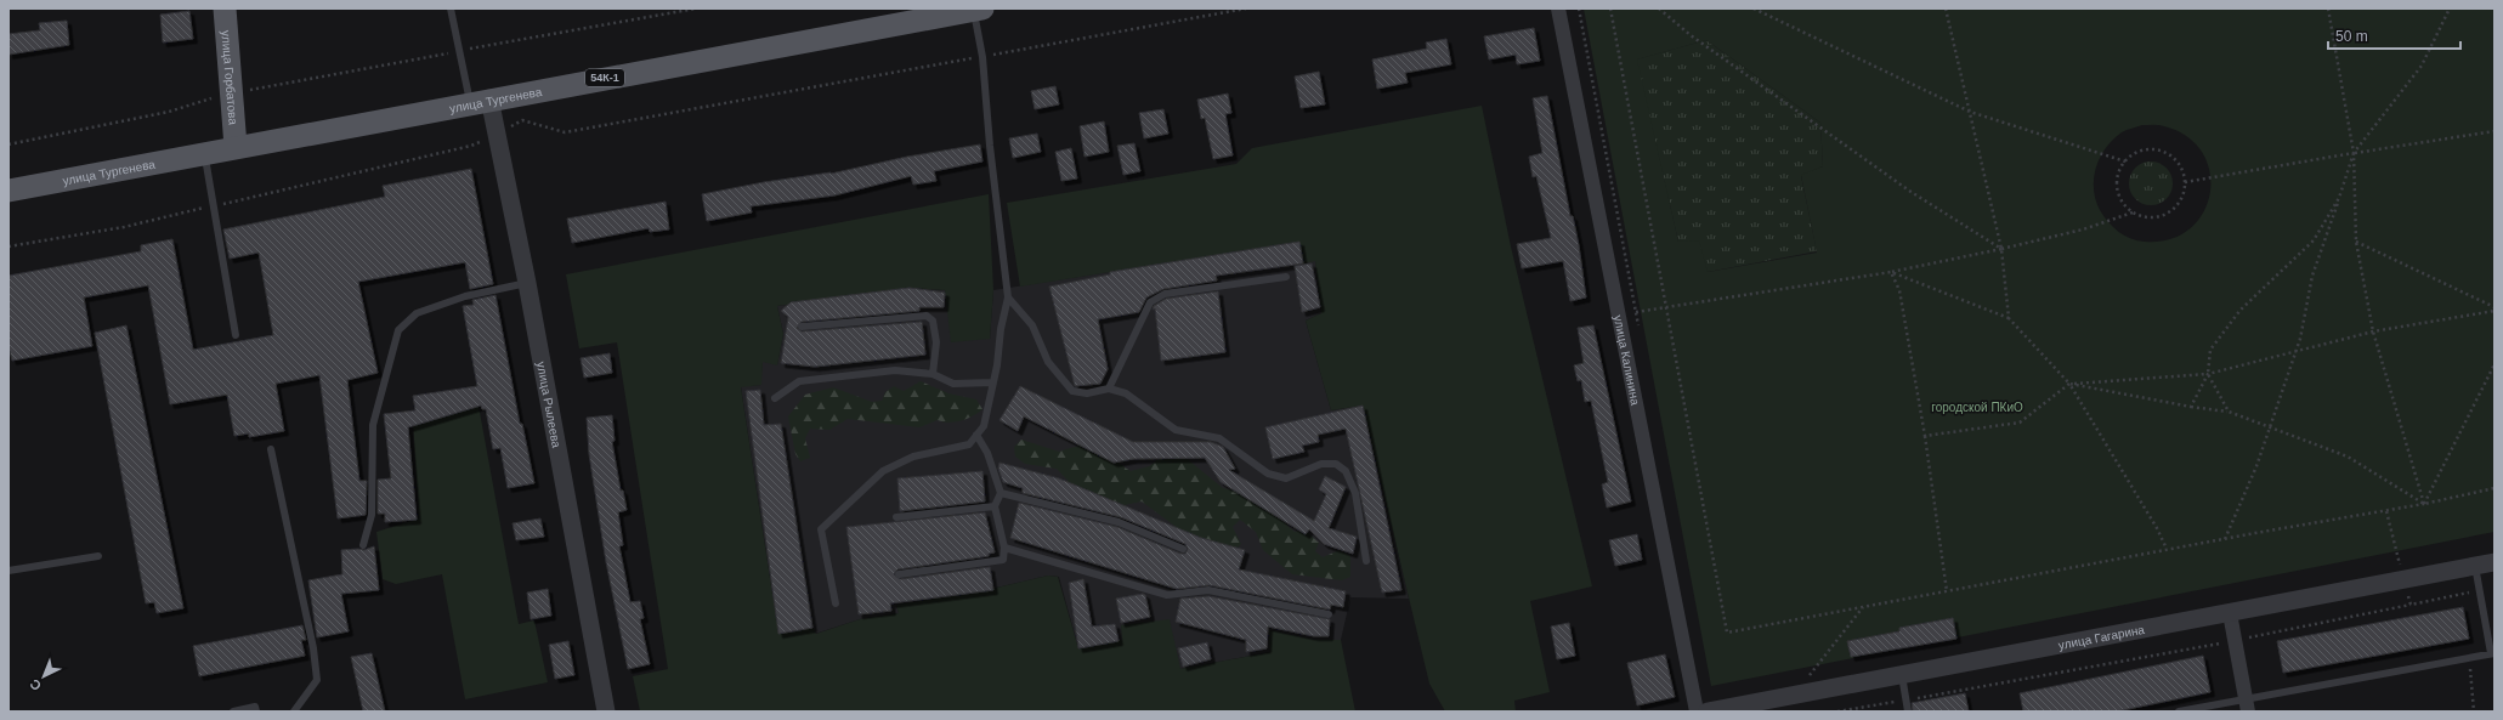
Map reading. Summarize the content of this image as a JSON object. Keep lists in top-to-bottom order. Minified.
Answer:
{"streets":{"main road":["улица Горбатова","54К-1","улица Тургенева"],"street":["улица Калинина","улица Рылеева","улица Гагарина"]},"crossings":[["улица Горбатова","улица Тургенева"],["улица Тургенева","улица Рылеева"]],"parks":["городской ПКиО"],"scale_bar":"50 m","north":"bottom left"}
